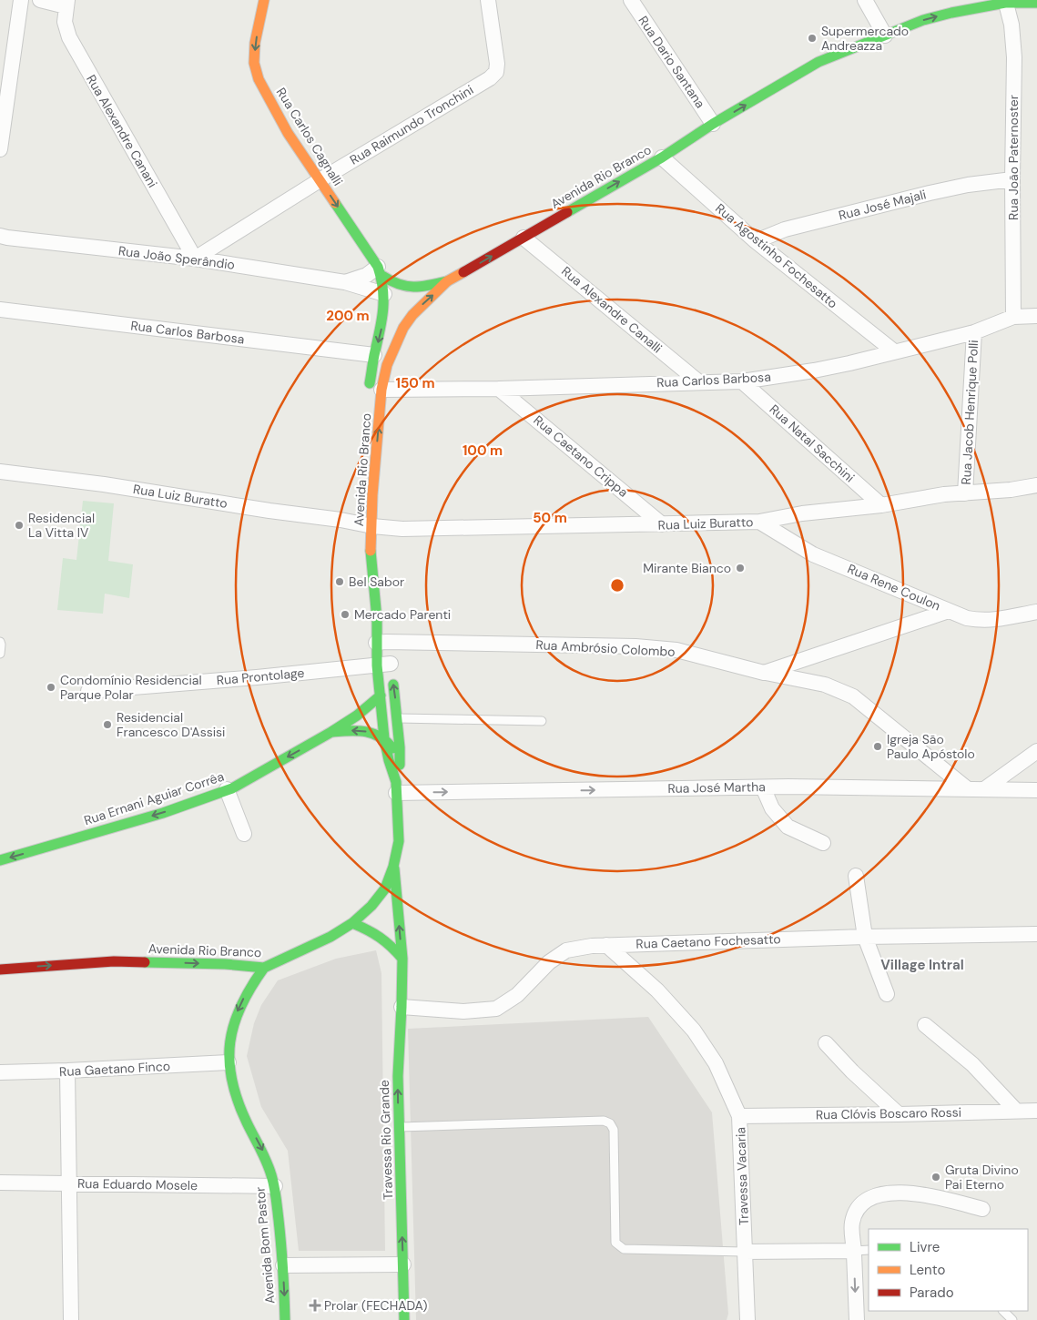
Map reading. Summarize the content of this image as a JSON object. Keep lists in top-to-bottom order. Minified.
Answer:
{"streets":{"main road":["Rua Carlos Cagnalli","Avenida Rio Branco","Rua Ernani Aguiar Corrêa","Travessa Rio Grande","Avenida Bom Pastor"],"street":["Rua Dario Santana","Rua Raimundo Tronchini","Rua Alexandre Canani","Rua João Paternoster","Rua José Majali","Rua Agostinho Fochesatto","Rua João Sperândio","Rua Alexandre Canalli","Rua Carlos Barbosa","Rua Jacob Henrique Polli","Rua Natal Sacchini","Rua Caetano Crippa","Rua Luiz Buratto","Rua Rene Coulon","Rua Ambrósio Colombo","Rua Prontolage","Rua José Martha","Rua Caetano Fochesatto","Rua Gaetano Finco","Rua Clóvis Boscaro Rossi","Travessa Vacaria","Rua Eduardo Mosele"]},"crossings":[["Rua Dario Santana","Avenida Rio Branco"],["Rua Raimundo Tronchini","Rua Alexandre Canani"],["Rua Raimundo Tronchini","Rua Carlos Cagnalli"],["Rua Raimundo Tronchini","Rua João Sperândio"],["Rua Alexandre Canani","Rua João Sperândio"],["Rua Carlos Cagnalli","Avenida Rio Branco"],["Rua Carlos Cagnalli","Rua João Sperândio"],["Rua João Paternoster","Avenida Rio Branco"],["Rua João Paternoster","Rua José Majali"],["Rua João Paternoster","Rua Carlos Barbosa"],["Avenida Rio Branco","Rua Agostinho Fochesatto"],["Avenida Rio Branco","Rua João Sperândio"],["Avenida Rio Branco","Rua Alexandre Canalli"],["Avenida Rio Branco","Rua Carlos Barbosa"],["Avenida Rio Branco","Rua Luiz Buratto"],["Avenida Rio Branco","Rua Ambrósio Colombo"],["Avenida Rio Branco","Rua Prontolage"],["Avenida Rio Branco","Rua José Martha"],["Avenida Rio Branco","Rua Ernani Aguiar Corrêa"],["Avenida Rio Branco","Travessa Rio Grande"],["Avenida Rio Branco","Avenida Bom Pastor"],["Rua José Majali","Rua Agostinho Fochesatto"],["Rua Agostinho Fochesatto","Rua Carlos Barbosa"],["Rua Alexandre Canalli","Rua Carlos Barbosa"],["Rua Carlos Barbosa","Rua Jacob Henrique Polli"],["Rua Carlos Barbosa","Rua Natal Sacchini"],["Rua Carlos Barbosa","Rua Caetano Crippa"],["Rua Jacob Henrique Polli","Rua Luiz Buratto"],["Rua Natal Sacchini","Rua Luiz Buratto"],["Rua Caetano Crippa","Rua Luiz Buratto"],["Rua Luiz Buratto","Rua Rene Coulon"],["Rua Ambrósio Colombo","Rua Prontolage"],["Rua Ambrósio Colombo","Rua José Martha"],["Rua Caetano Fochesatto","Travessa Rio Grande"],["Rua Caetano Fochesatto","Travessa Vacaria"],["Rua Gaetano Finco","Avenida Bom Pastor"],["Rua Clóvis Boscaro Rossi","Travessa Vacaria"],["Rua Eduardo Mosele","Avenida Bom Pastor"]],"one_way":["Rua Carlos Cagnalli","Rua José Martha","Rua Ernani Aguiar Corrêa","Travessa Rio Grande","Avenida Bom Pastor"],"districts":["Village Intral"],"places":{"other":["Supermercado Andreazza","Residencial La Vitta IV","Mirante Bianco","Bel Sabor","Mercado Parenti","Condomínio Residencial Parque Polar","Residencial Francesco D'Assisi","Igreja São Paulo Apóstolo","Gruta Divino Pai Eterno"],"health":["Prolar (FECHADA)"]},"legend":["Livre","Lento","Parado"],"rings":["200 m","150 m","100 m","50 m"]}
